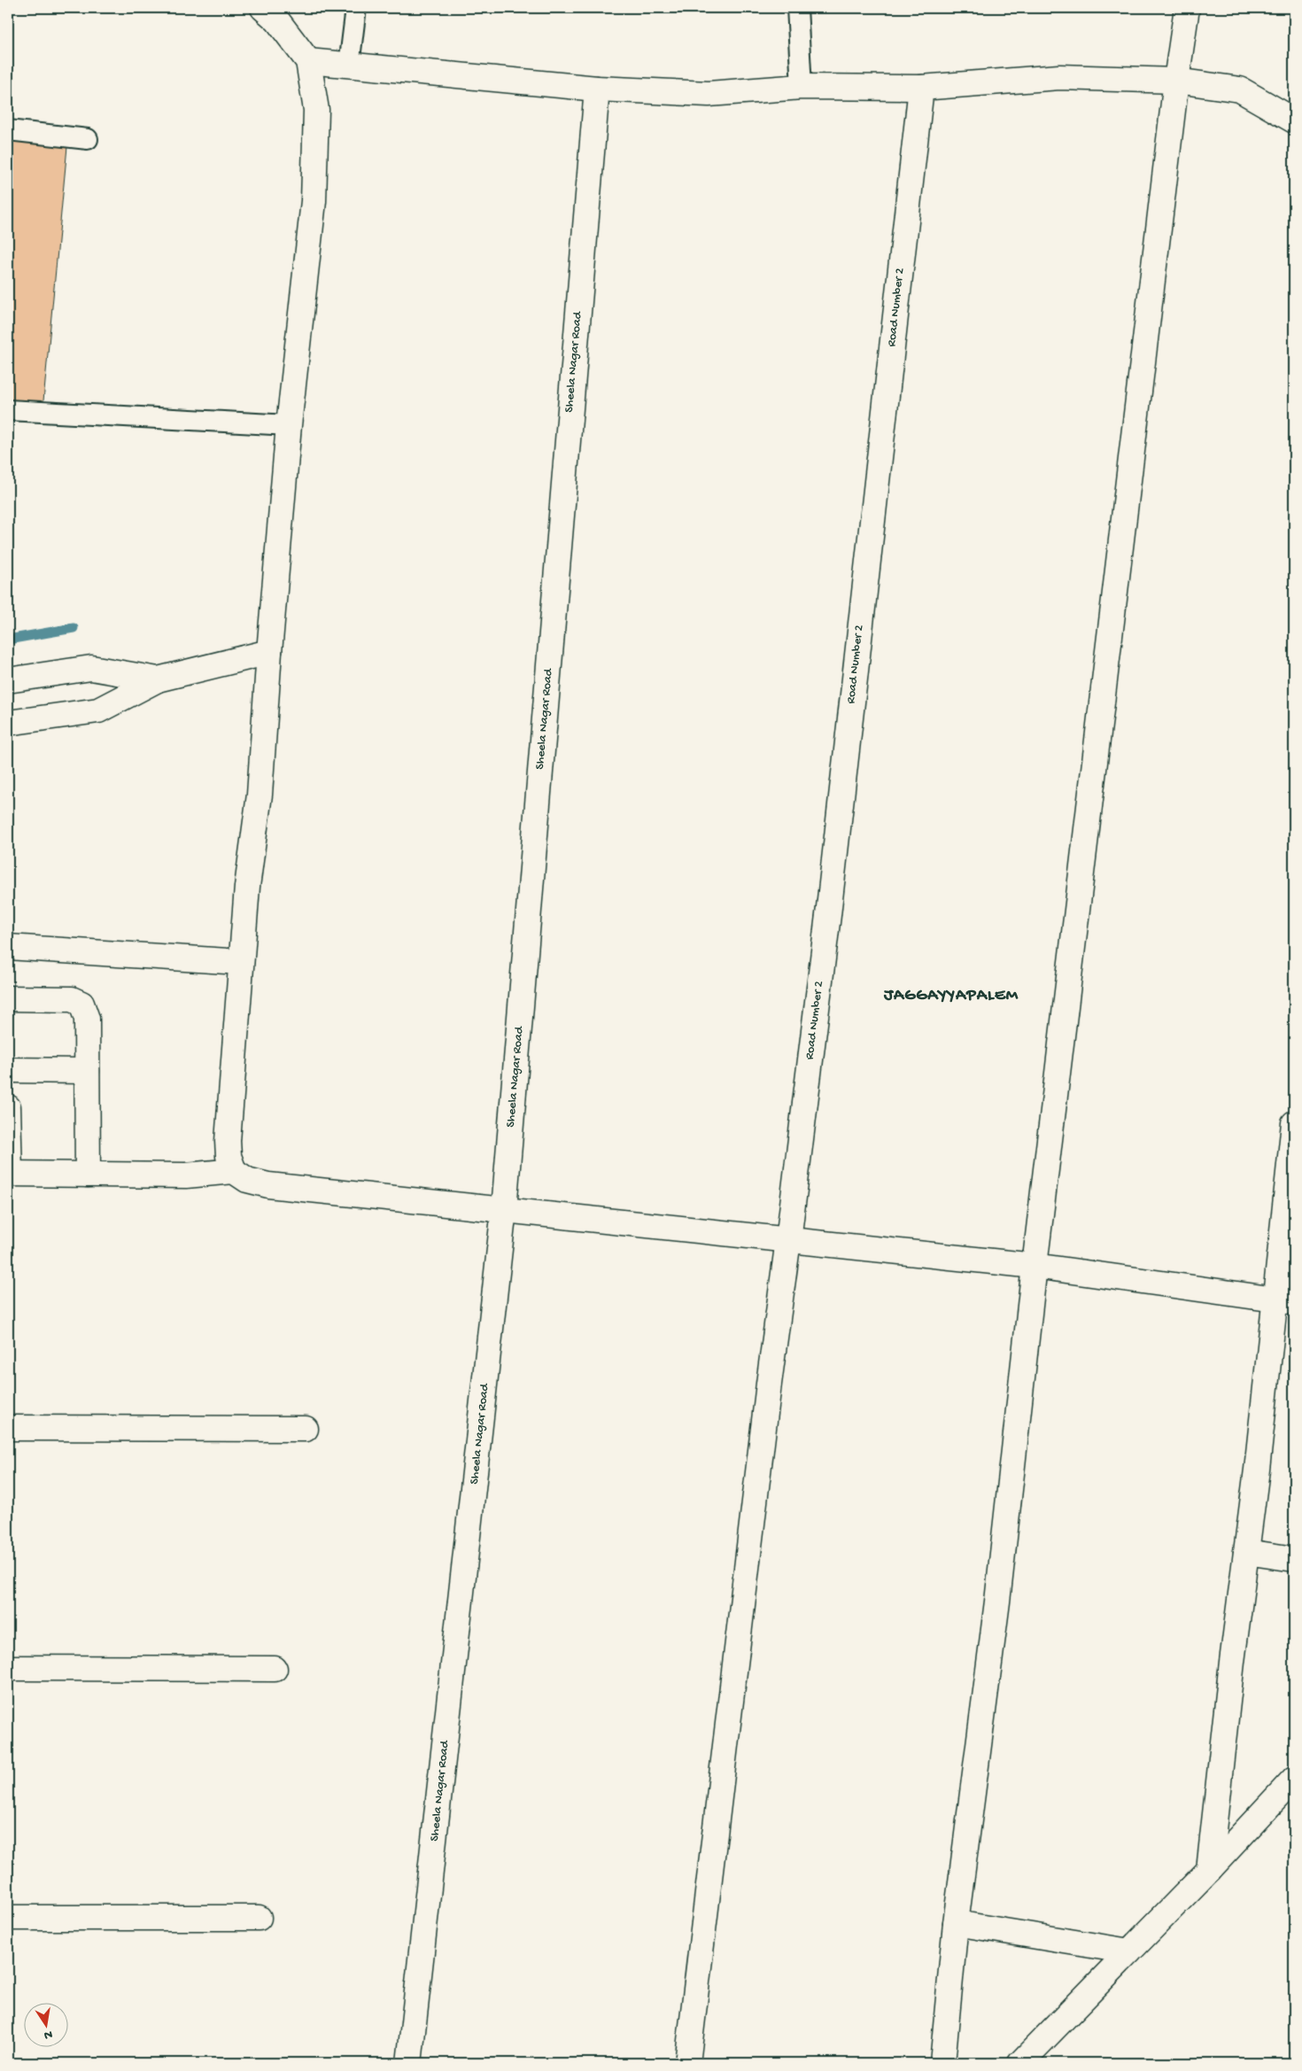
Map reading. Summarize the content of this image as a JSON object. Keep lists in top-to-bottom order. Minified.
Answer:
{"streets":{"street":["Road Number 2","Sheela Nagar Road"]},"districts":["JAGGAYYAPALEM"],"north":"bottom"}
